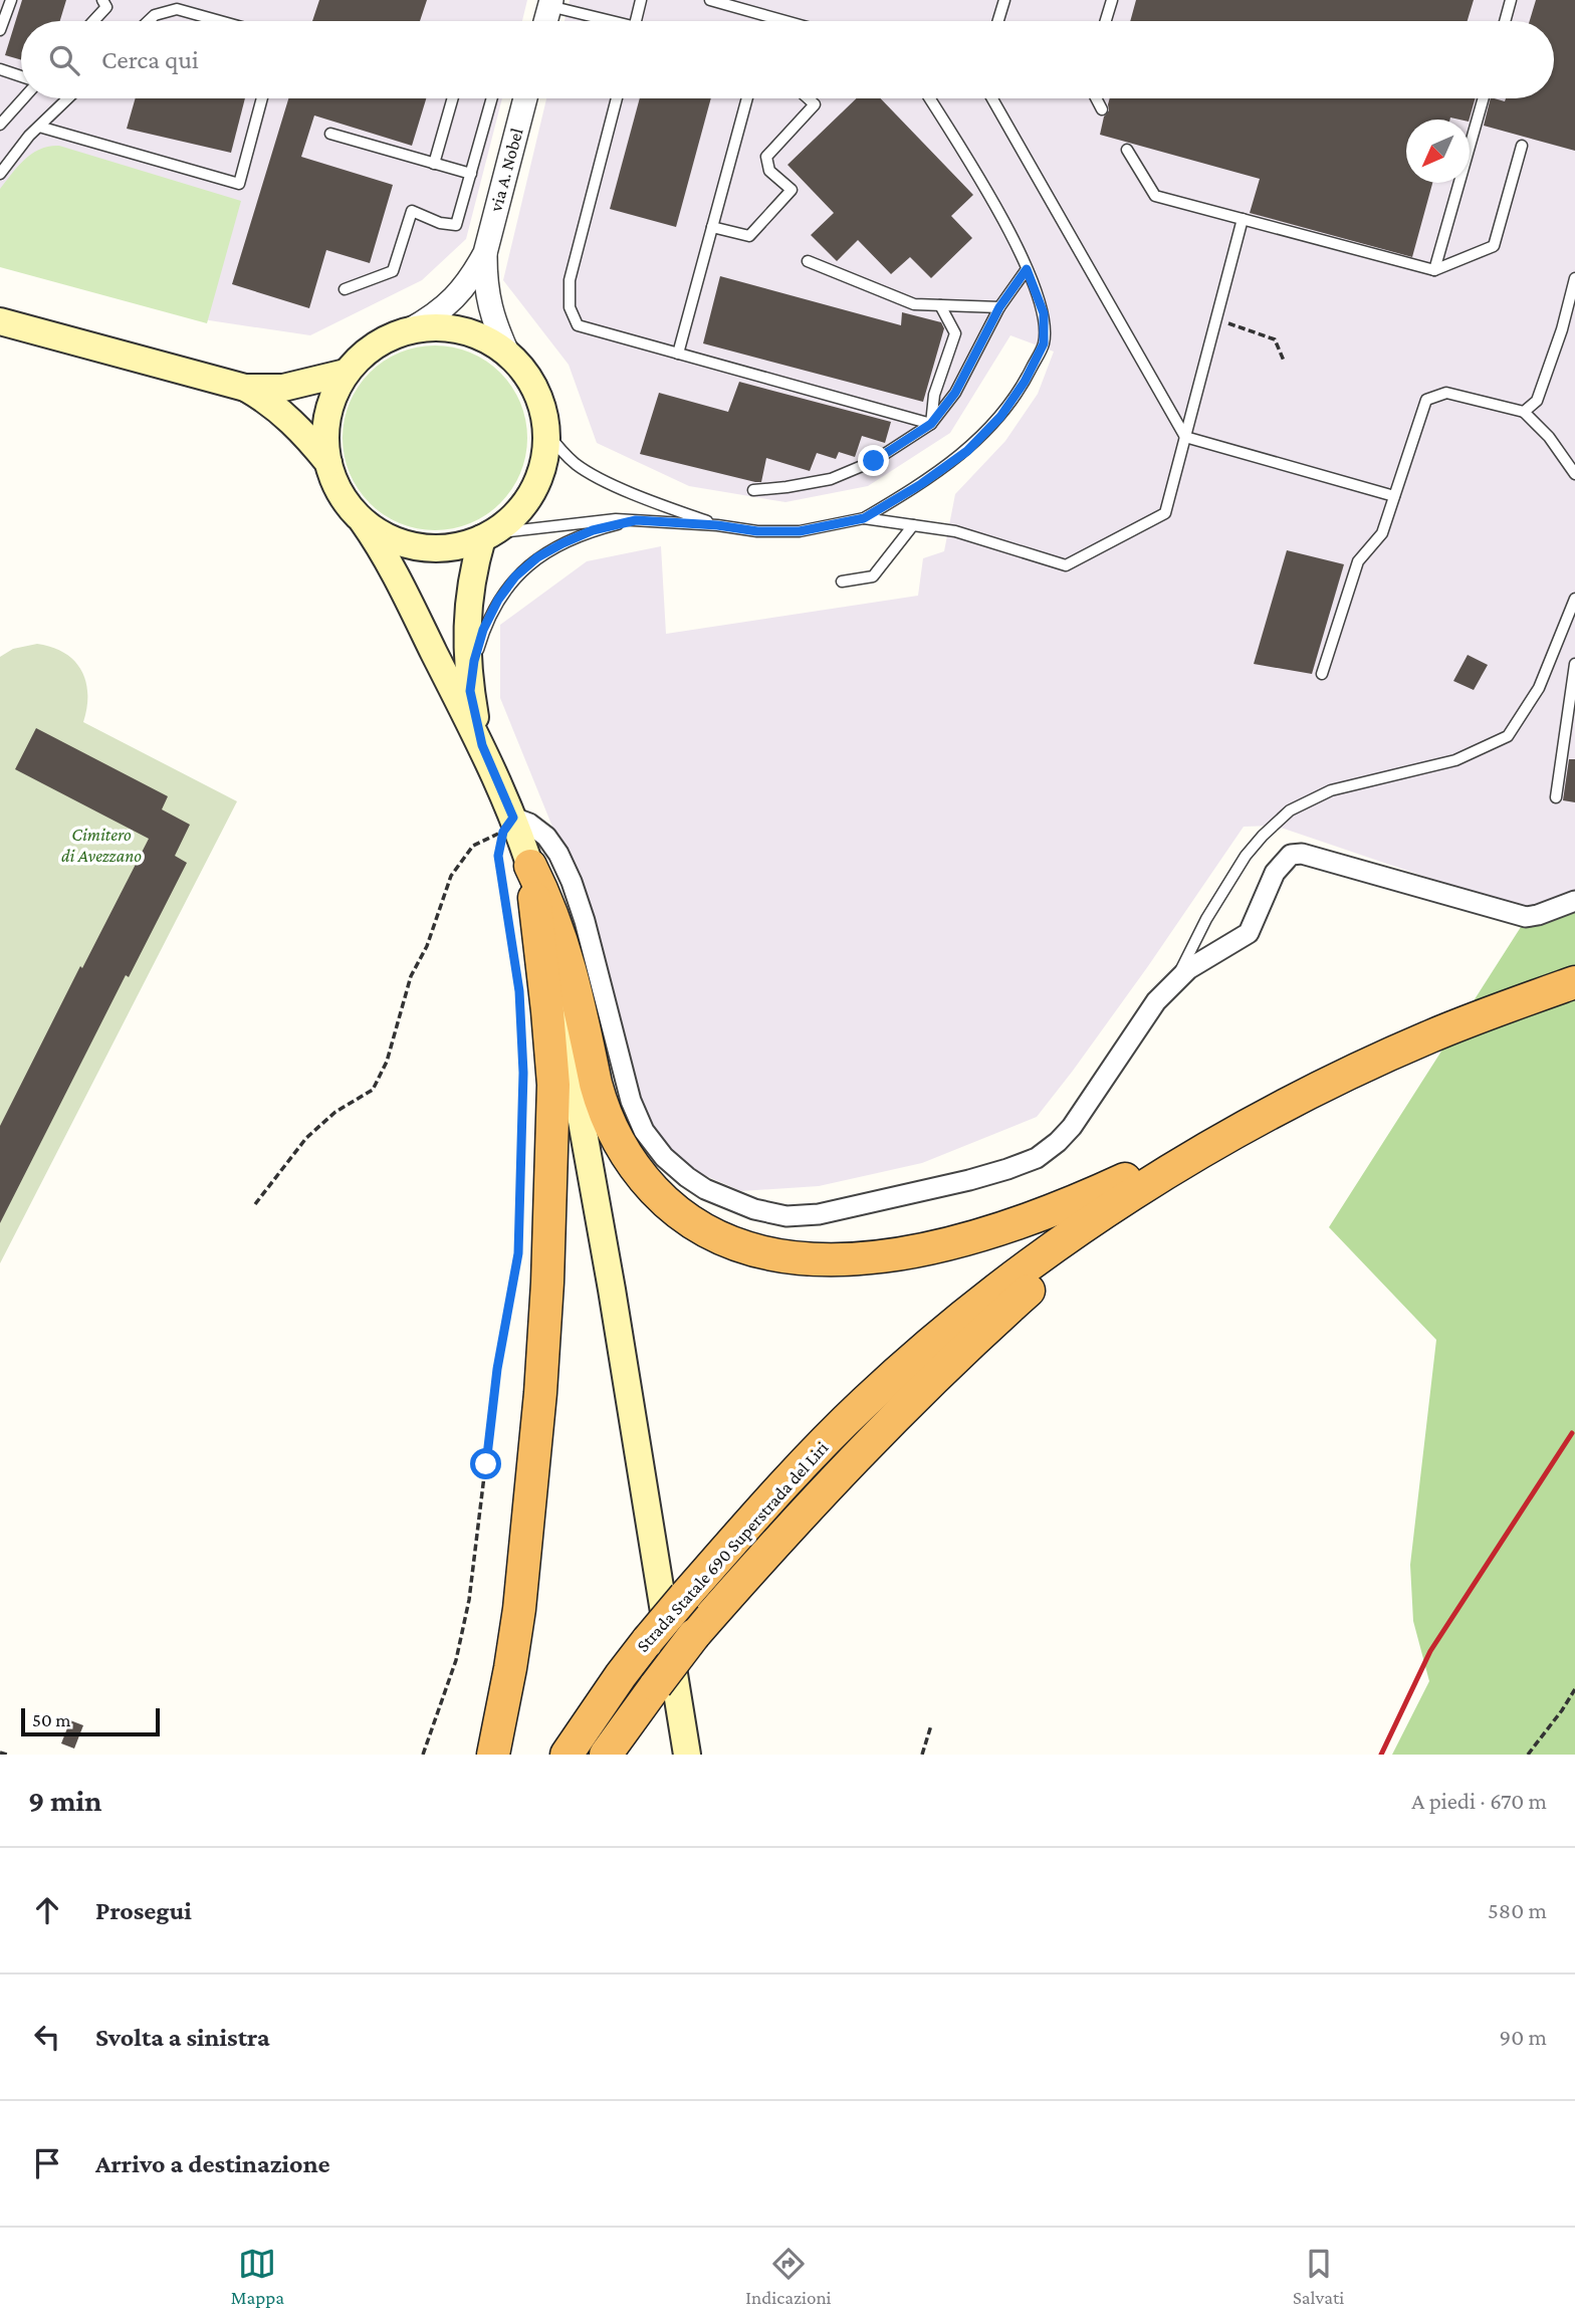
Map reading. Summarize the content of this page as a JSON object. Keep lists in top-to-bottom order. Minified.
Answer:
{"streets":{"highway":["Strada Statale 690 Superstrada del Liri"],"street":["via A. Nobel"]},"parks":["Cimitero di Avezzano"],"scale_bar":"50 m","north":"bottom left","page":{"search":"Cerca qui","scale":"50 m","heading":["9 min","A piedi · 670 m"],"list":[["Prosegui","580 m"],["Svolta a sinistra","90 m"],"Arrivo a destinazione"],"nav":["Mappa","Indicazioni","Salvati"]}}
